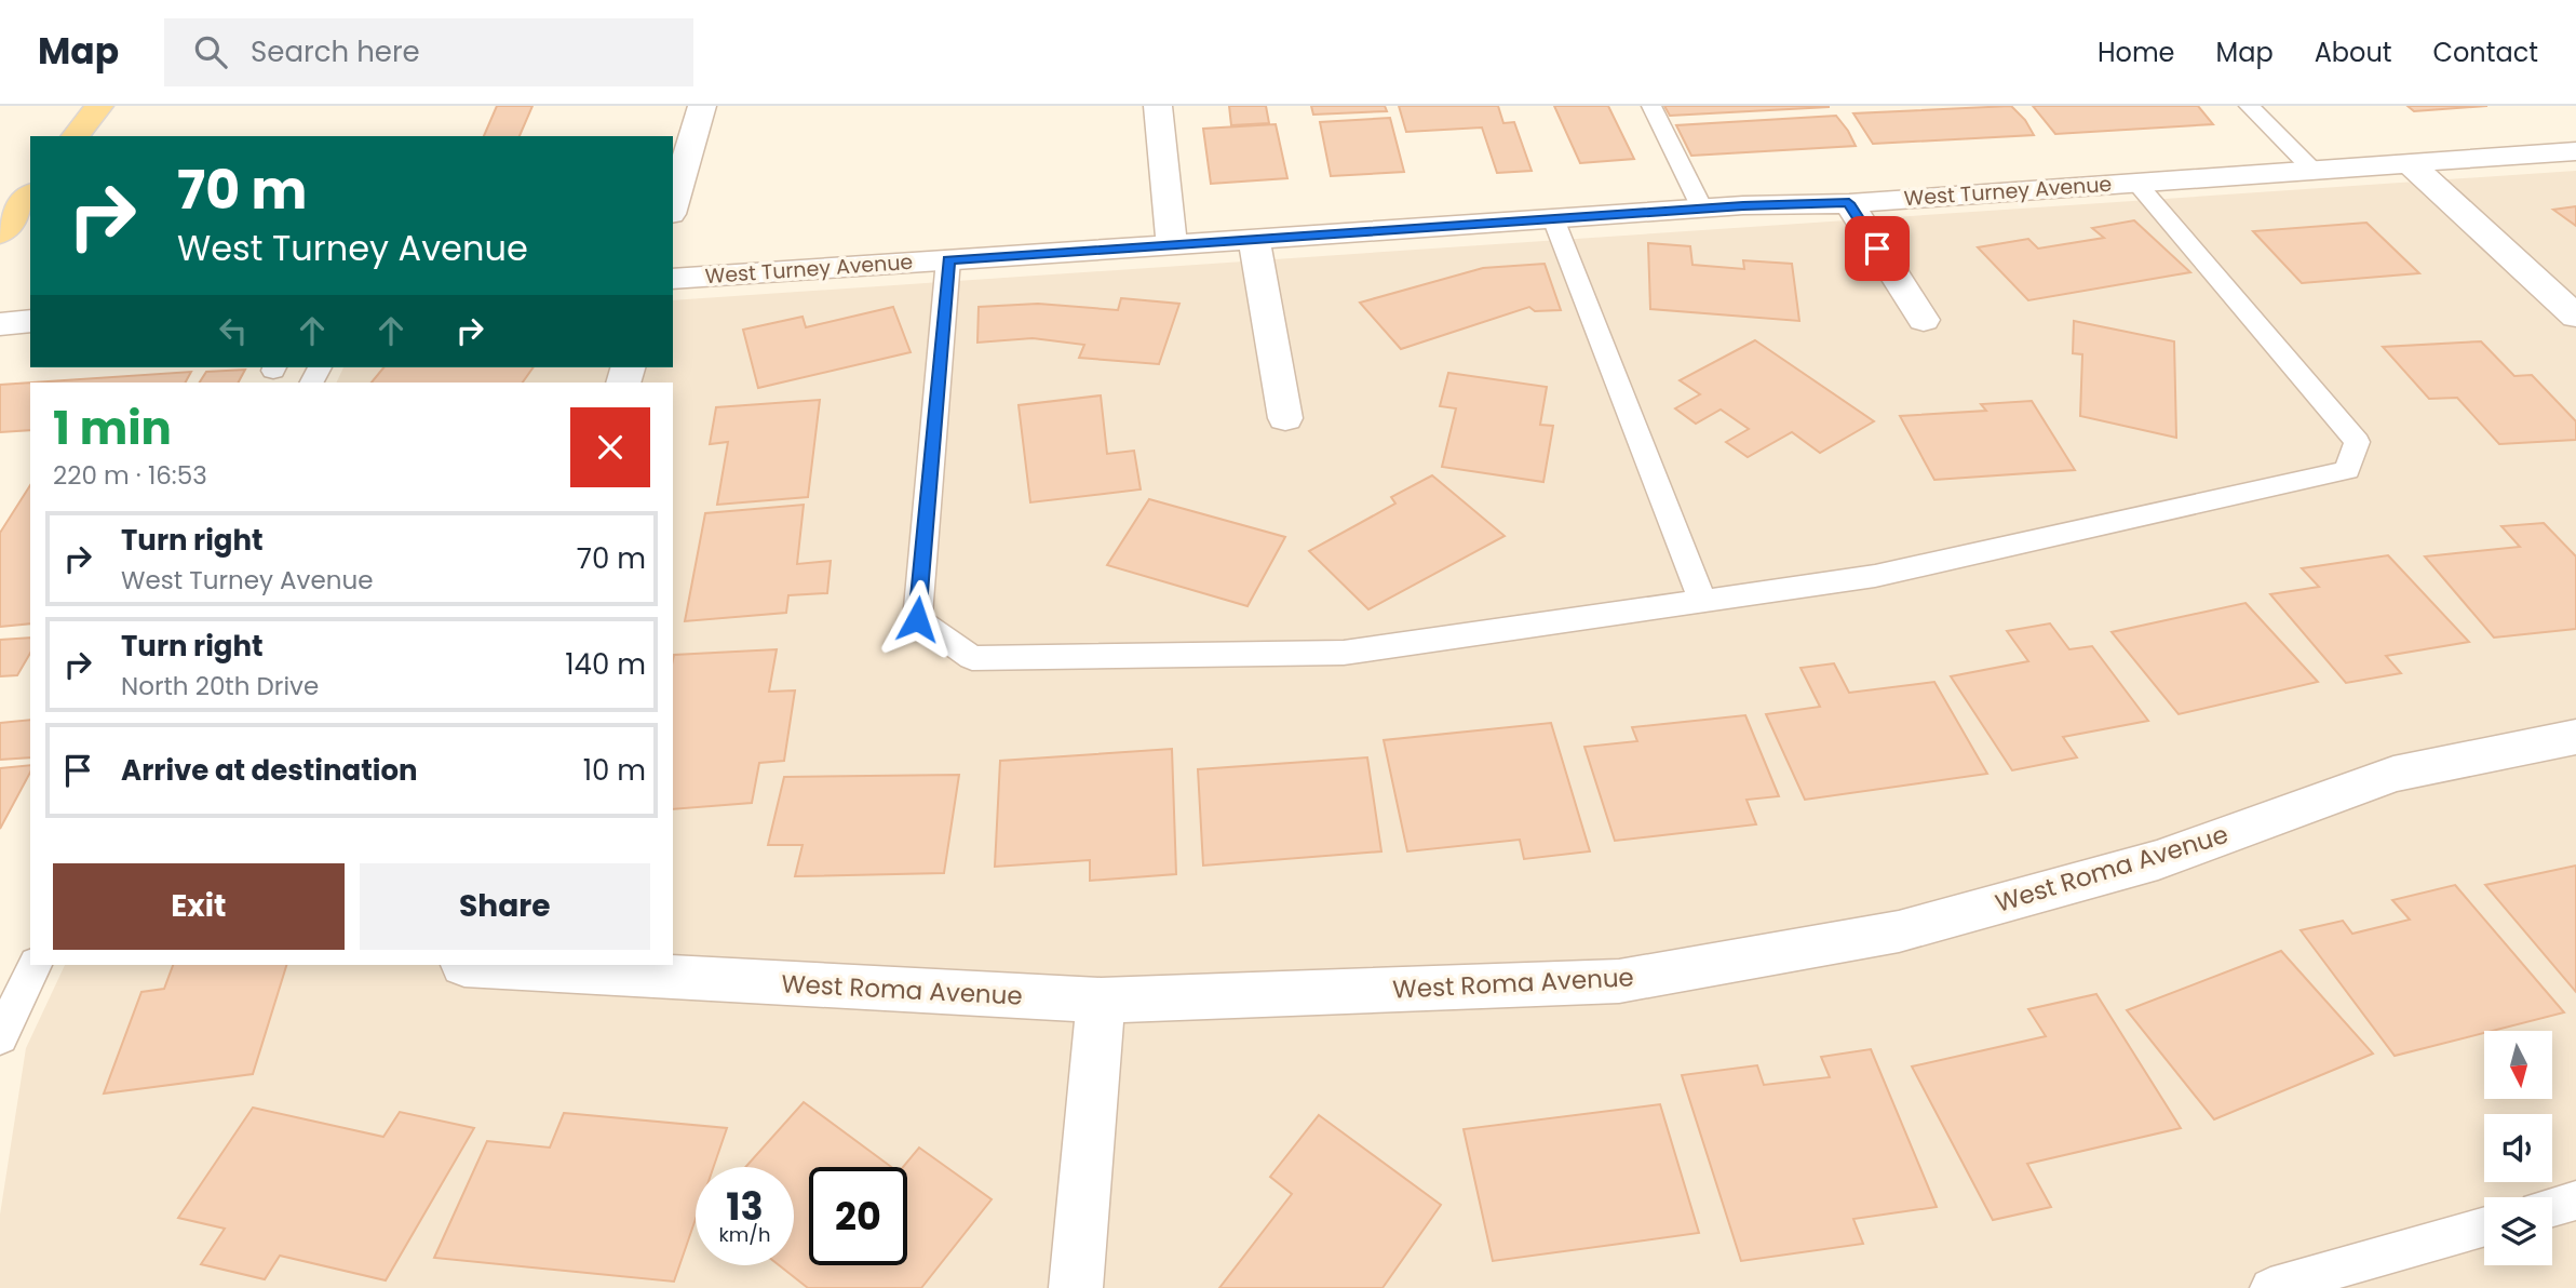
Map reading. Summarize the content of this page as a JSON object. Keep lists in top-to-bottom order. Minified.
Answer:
{"streets":{"street":["West Turney Avenue","West Roma Avenue"]},"north":"bottom","page":{"header":"Map","search":"Search here","nav":["Home","Map","About","Contact"],"turn":["70 m","West Turney Avenue"],"heading":["1 min","220 m · 16:53"],"list":[{"name":"Turn right","note":"West Turney Avenue","value":"70 m"},{"name":"Turn right","note":"North 20th Drive","value":"140 m"},{"name":"Arrive at destination","value":"10 m"}],"buttons":["Exit","Share"],"speed":"13 km/h","limit":"20"}}
